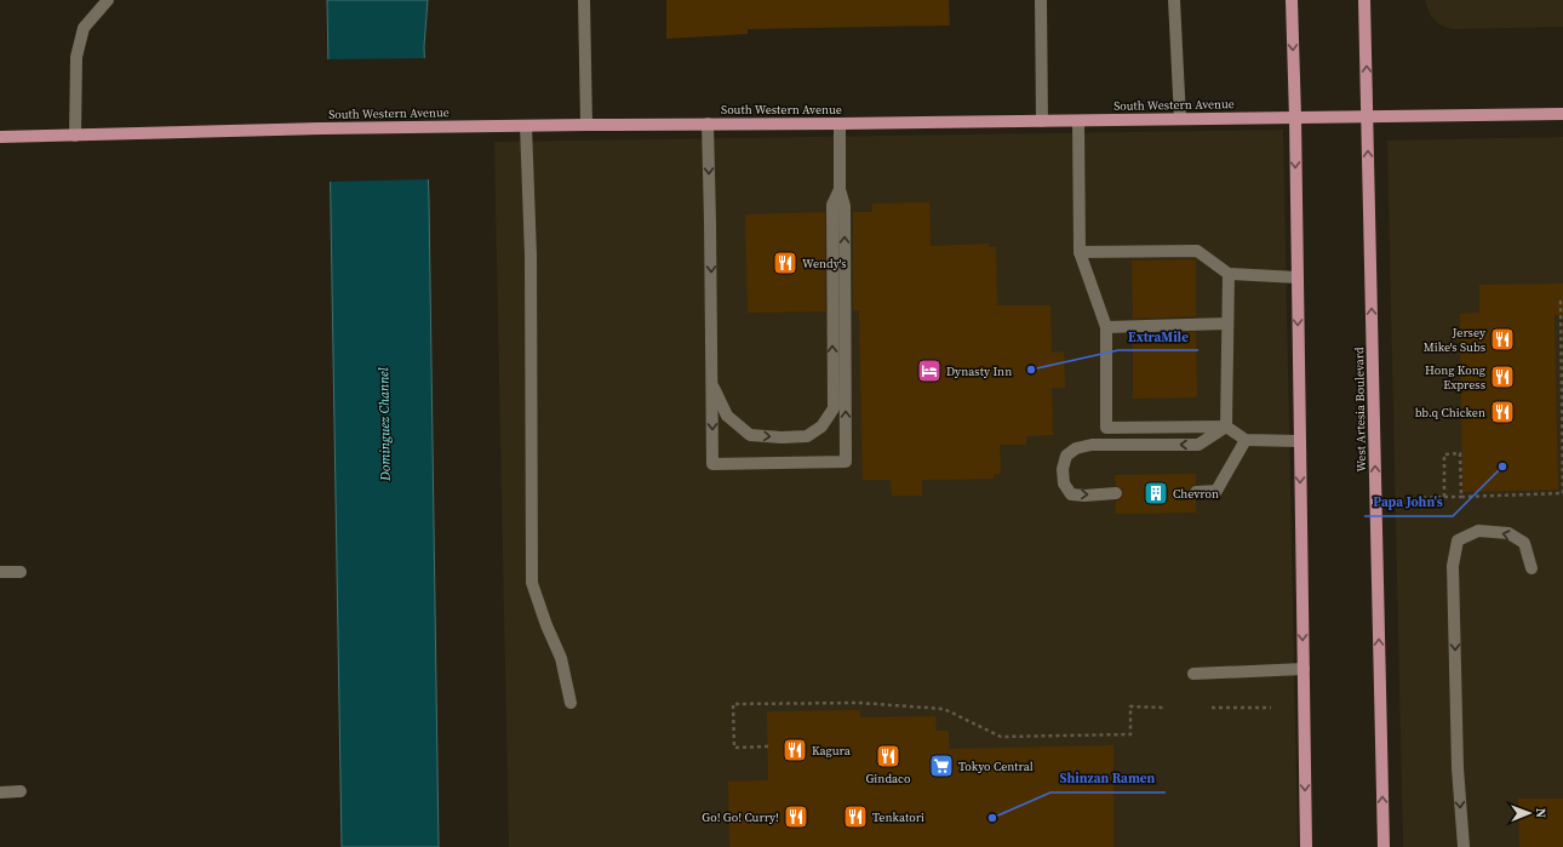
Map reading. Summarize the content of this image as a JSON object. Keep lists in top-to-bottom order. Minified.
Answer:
{"streets":{"main road":["South Western Avenue","West Artesia Boulevard"]},"crossings":[["South Western Avenue","West Artesia Boulevard"]],"water":["Dominguez Channel"],"places":{"restaurant":["Wendy's","Jersey Mike's Subs","Hong Kong Express","bb.q Chicken","Kagura","Gindaco","Go! Go! Curry!","Tenkatori"],"other":["ExtraMile","Papa John's","Shinzan Ramen"],"hotel":["Dynasty Inn"],"building":["Chevron"],"supermarket":["Tokyo Central"]},"north":"right"}
